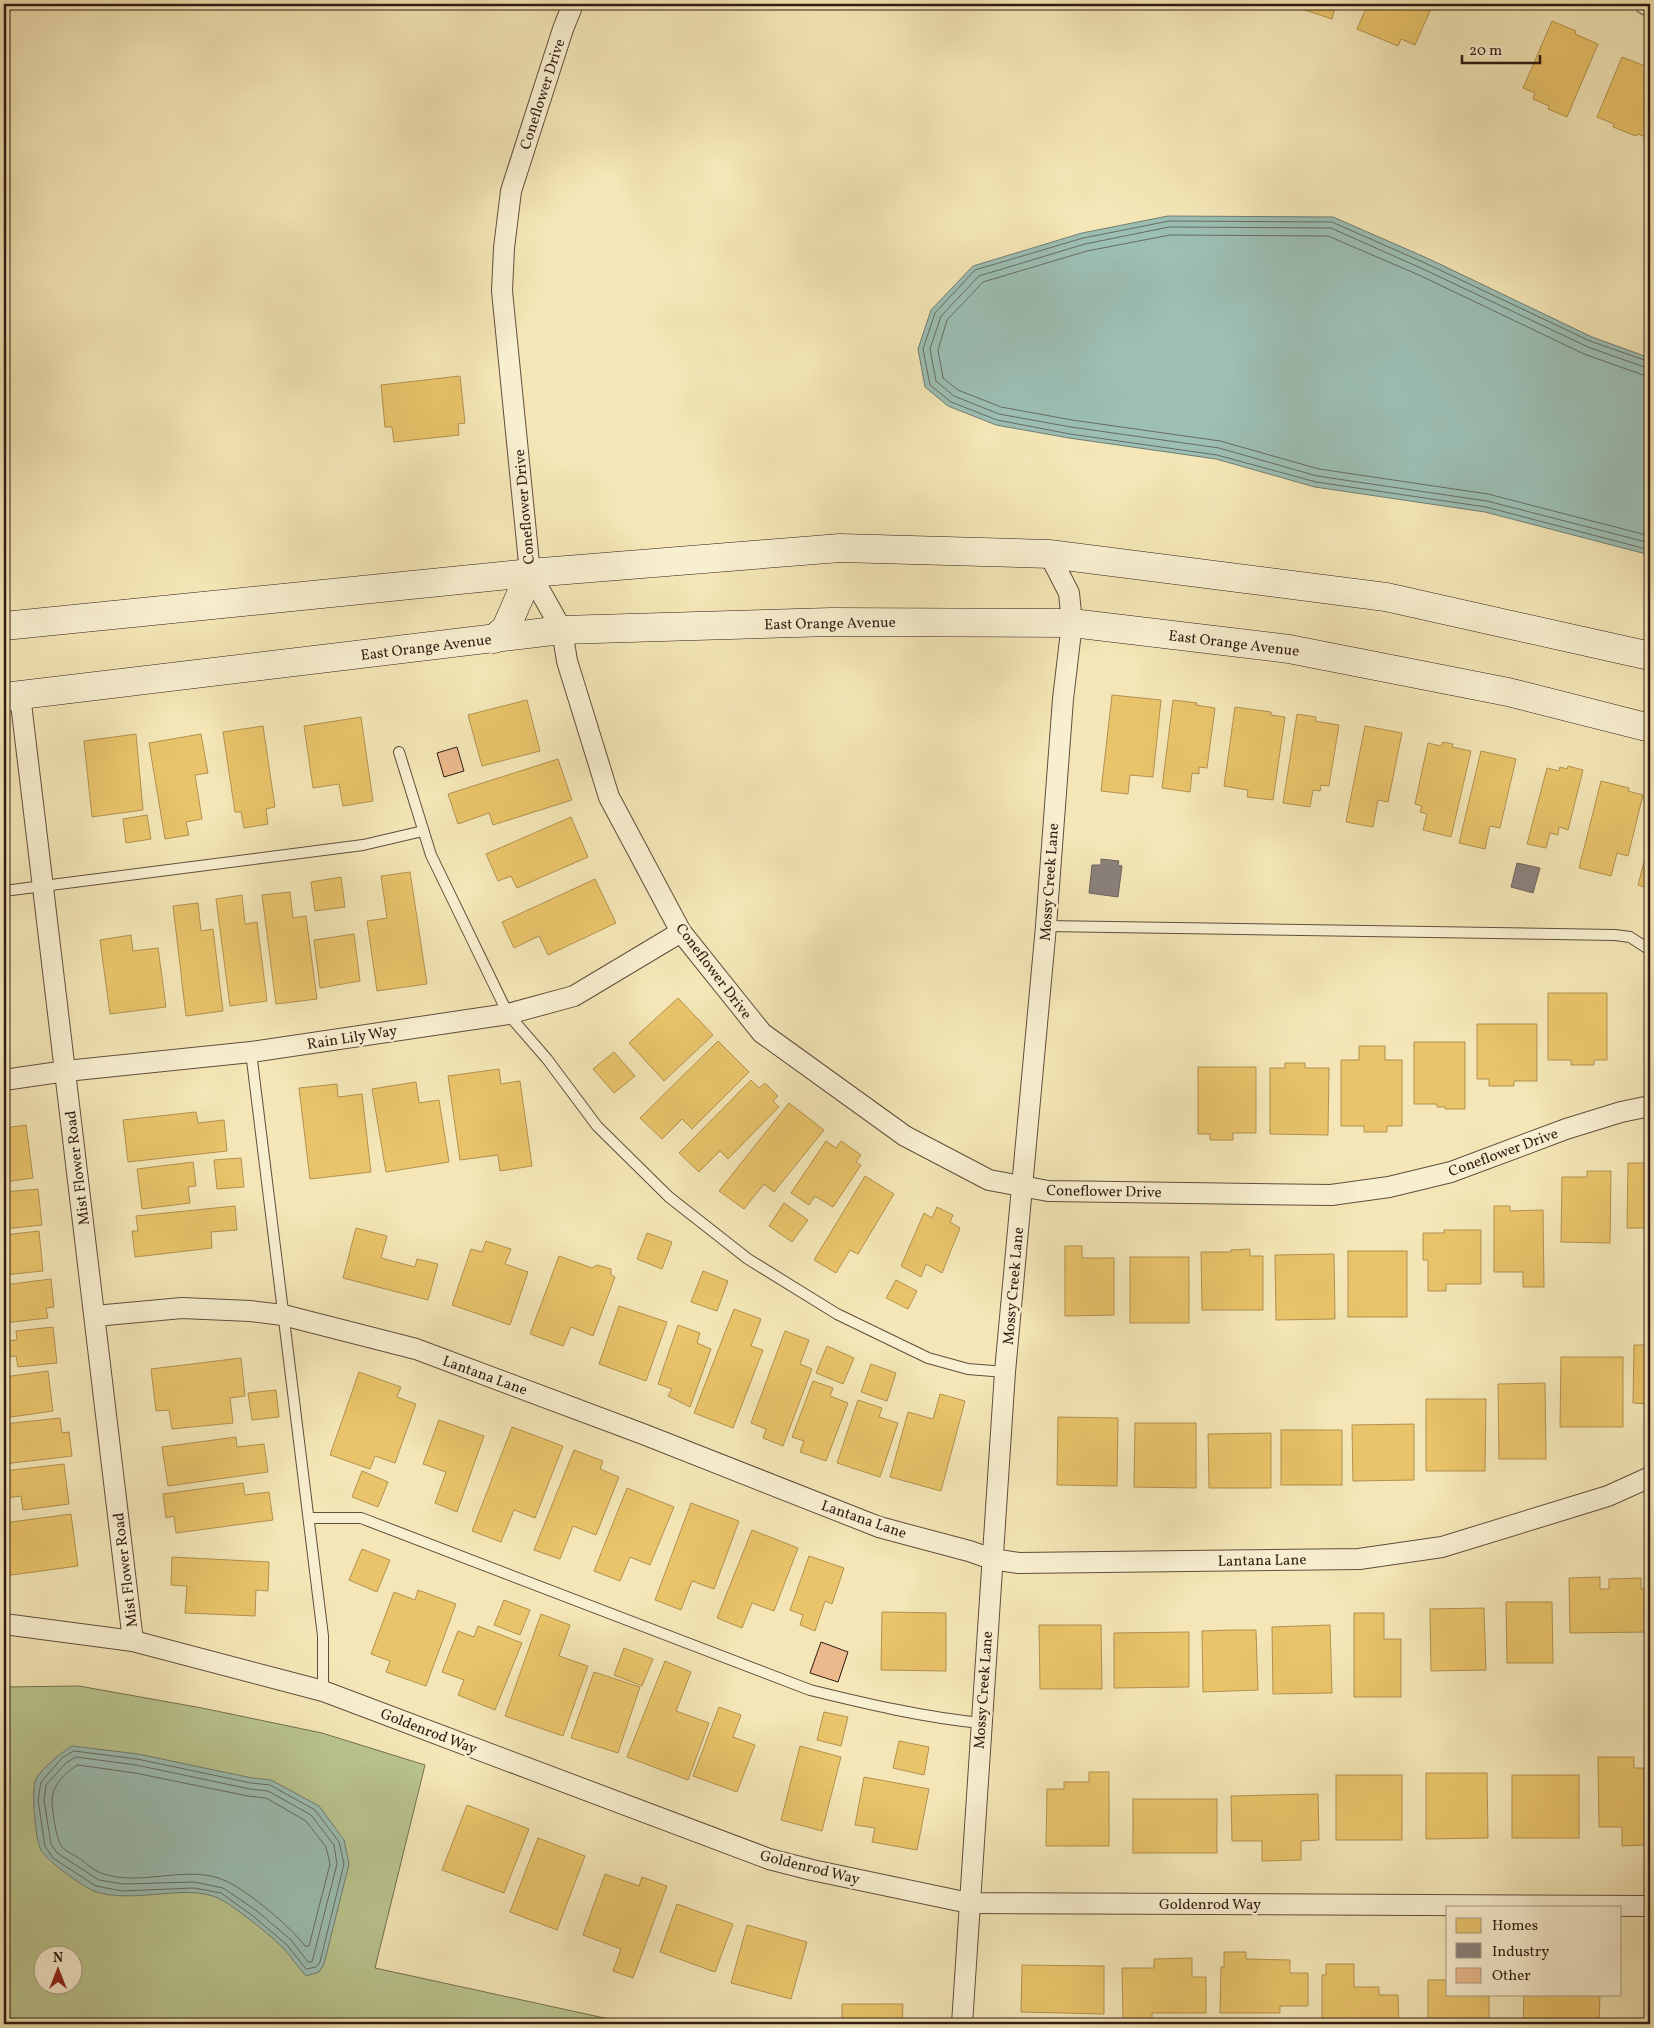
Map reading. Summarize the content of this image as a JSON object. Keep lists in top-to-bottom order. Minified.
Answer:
{"streets":{"street":["Coneflower Drive","East Orange Avenue","Mossy Creek Lane","Rain Lily Way","Mist Flower Road","Lantana Lane","Goldenrod Way"]},"crossings":[["Coneflower Drive","East Orange Avenue"],["Coneflower Drive","Mossy Creek Lane"],["Coneflower Drive","Rain Lily Way"],["East Orange Avenue","Mossy Creek Lane"],["East Orange Avenue","Mist Flower Road"],["Mossy Creek Lane","Lantana Lane"],["Mossy Creek Lane","Goldenrod Way"],["Rain Lily Way","Mist Flower Road"],["Mist Flower Road","Lantana Lane"],["Mist Flower Road","Goldenrod Way"]],"legend":["Homes","Industry","Other"],"scale_bar":"20 m","north":"top"}
